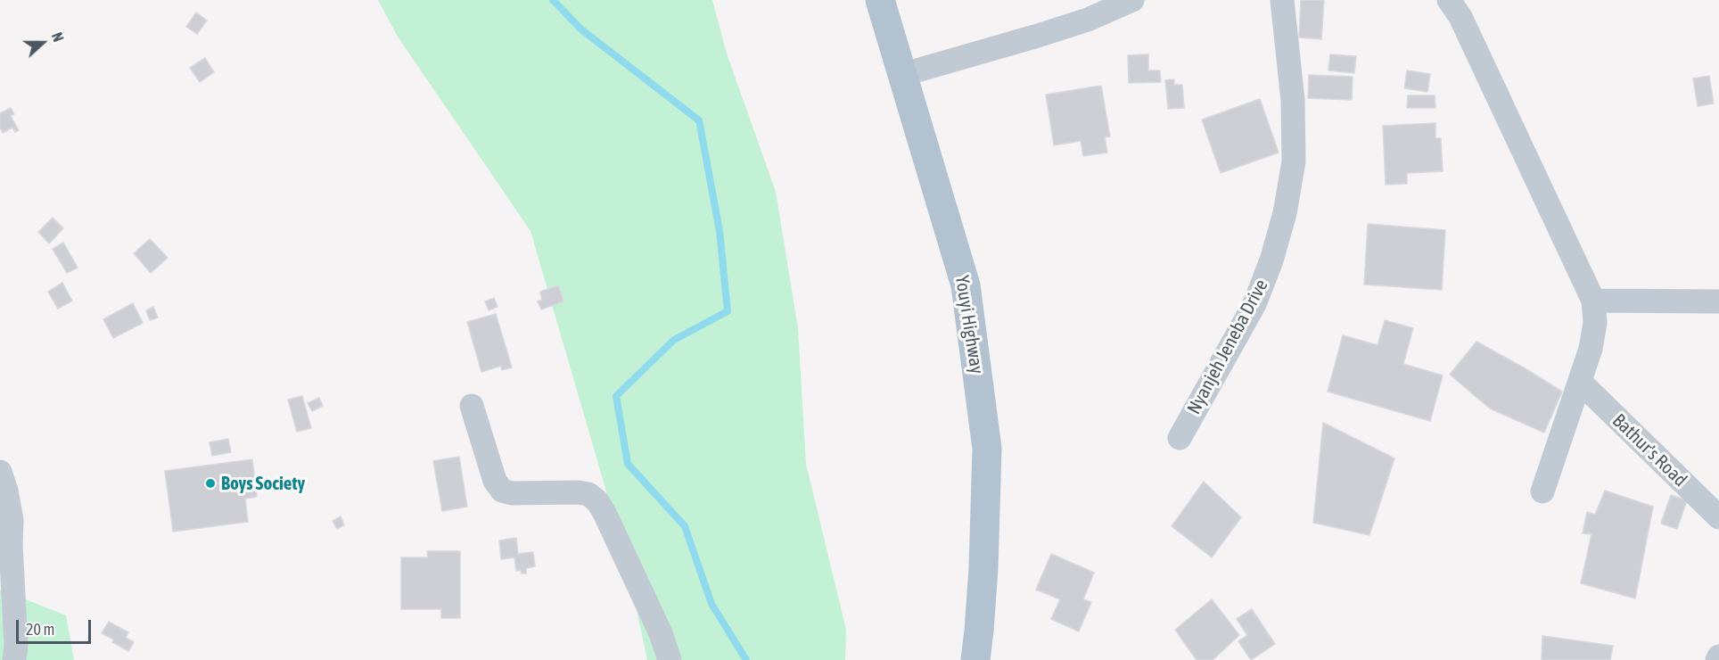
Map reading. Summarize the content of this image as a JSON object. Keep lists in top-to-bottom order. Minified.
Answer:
{"streets":{"main road":["Youyi Highway"],"street":["Nyanjeh Jeneba Drive","Bathur's Road"]},"places":["Boys Society"],"scale_bar":"20 m","north":"right"}
